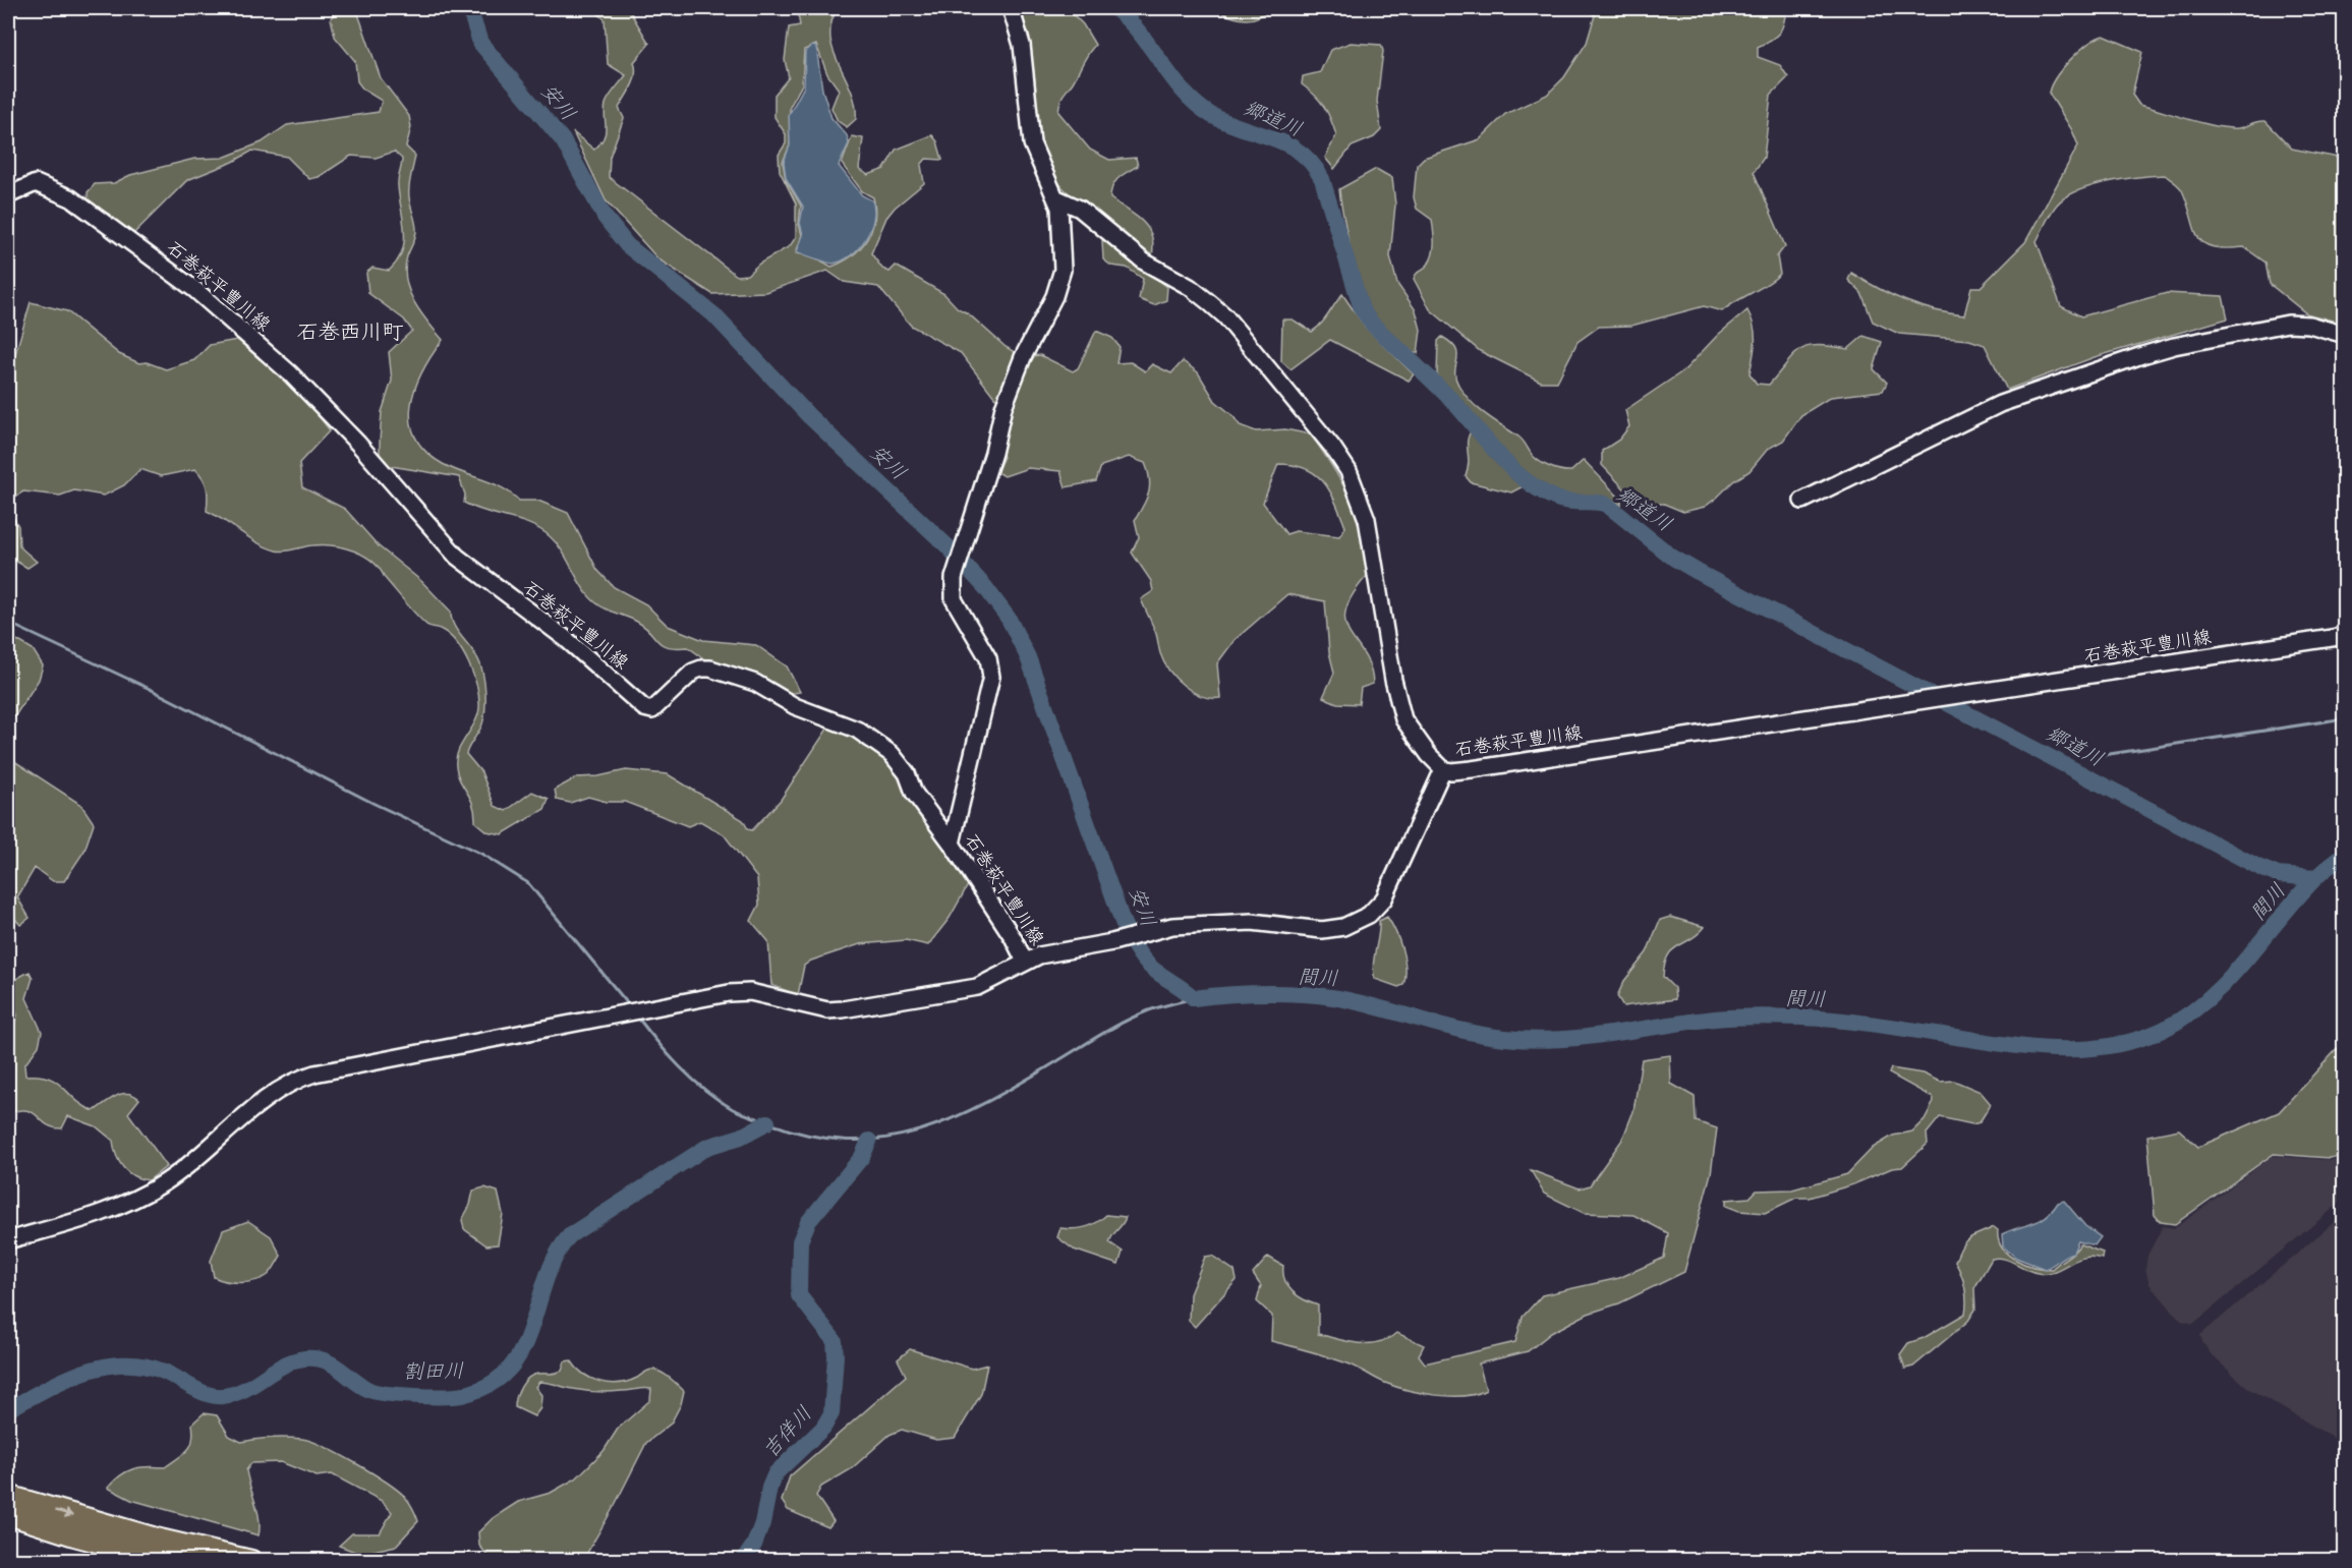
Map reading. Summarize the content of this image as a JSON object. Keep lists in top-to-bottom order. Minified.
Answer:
{"streets":{"street":["石巻萩平豊川線"]},"districts":["石巻西川町"],"water":["安川","郷道川","間川","割田川","吉佯川"]}
